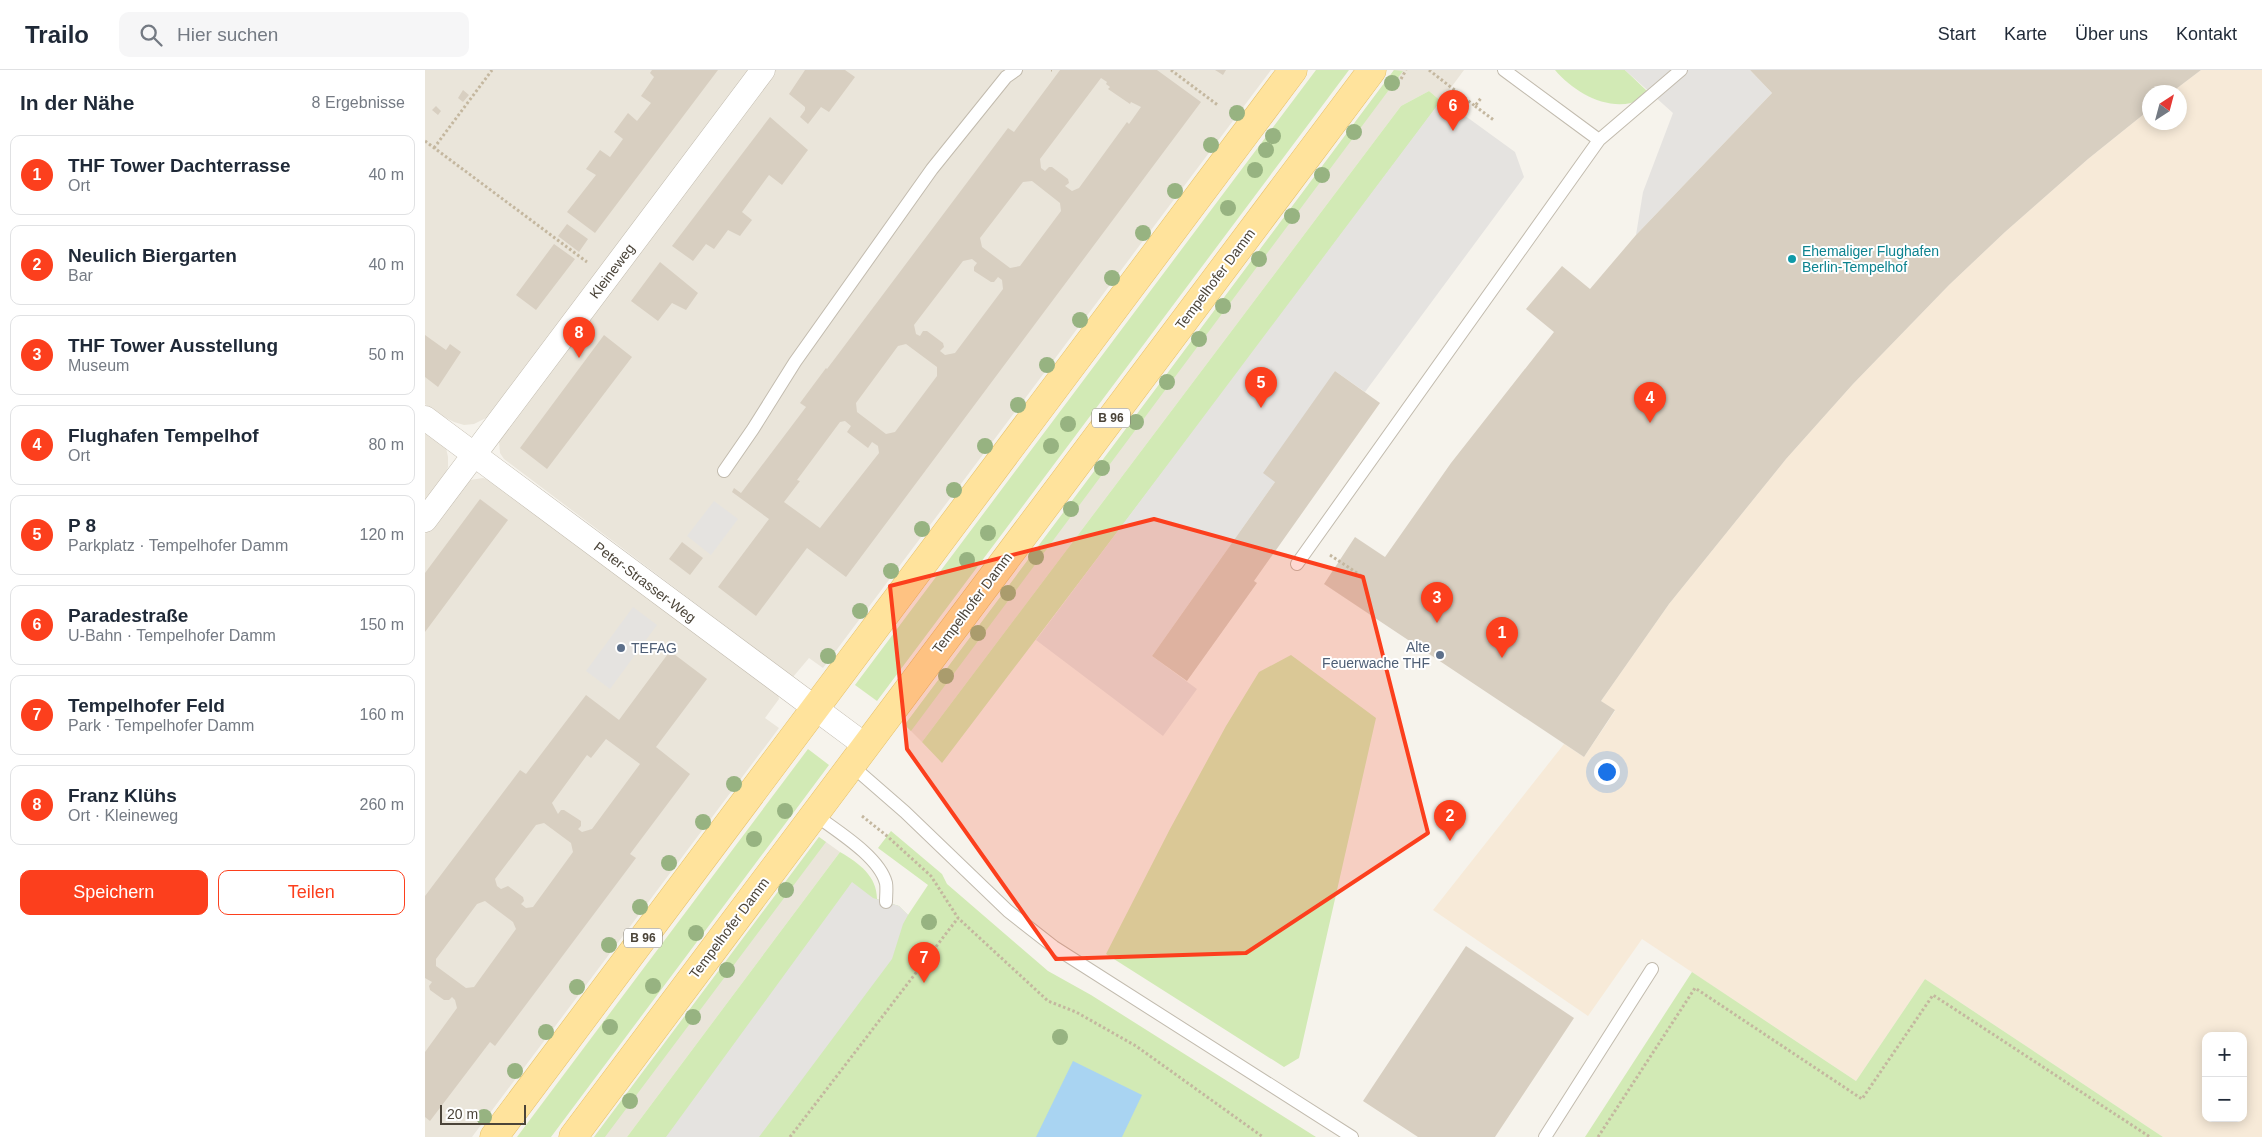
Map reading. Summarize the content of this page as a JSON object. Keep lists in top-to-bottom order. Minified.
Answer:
{"streets":{"main road":["Tempelhofer Damm","B 96"],"street":["Kleineweg","Peter-Strasser-Weg"]},"crossings":[["Kleineweg","Peter-Strasser-Weg"],["Tempelhofer Damm","Peter-Strasser-Weg"],["B 96","Peter-Strasser-Weg"]],"places":["Ehemaliger Flughafen Berlin-Tempelhof","TEFAG","Alte Feuerwache THF"],"scale_bar":"20 m","north":"top right","page":{"header":"Trailo","search":"Hier suchen","nav":["Start","Karte","Über uns","Kontakt"],"heading":["In der Nähe","8 Ergebnisse"],"pins":["6","8","5","4","3","1","2","7"],"list":[{"mark":"1","name":"THF Tower Dachterrasse","note":"Ort","value":"40 m"},{"mark":"2","name":"Neulich Biergarten","note":"Bar","value":"40 m"},{"mark":"3","name":"THF Tower Ausstellung","note":"Museum","value":"50 m"},{"mark":"4","name":"Flughafen Tempelhof","note":"Ort","value":"80 m"},{"mark":"5","name":"P 8","note":"Parkplatz · Tempelhofer Damm","value":"120 m"},{"mark":"6","name":"Paradestraße","note":"U-Bahn · Tempelhofer Damm","value":"150 m"},{"mark":"7","name":"Tempelhofer Feld","note":"Park · Tempelhofer Damm","value":"160 m"},{"mark":"8","name":"Franz Klühs","note":"Ort · Kleineweg","value":"260 m"}],"buttons":["Speichern","Teilen"],"map_buttons":["+","−"],"scale":"20 m"}}
